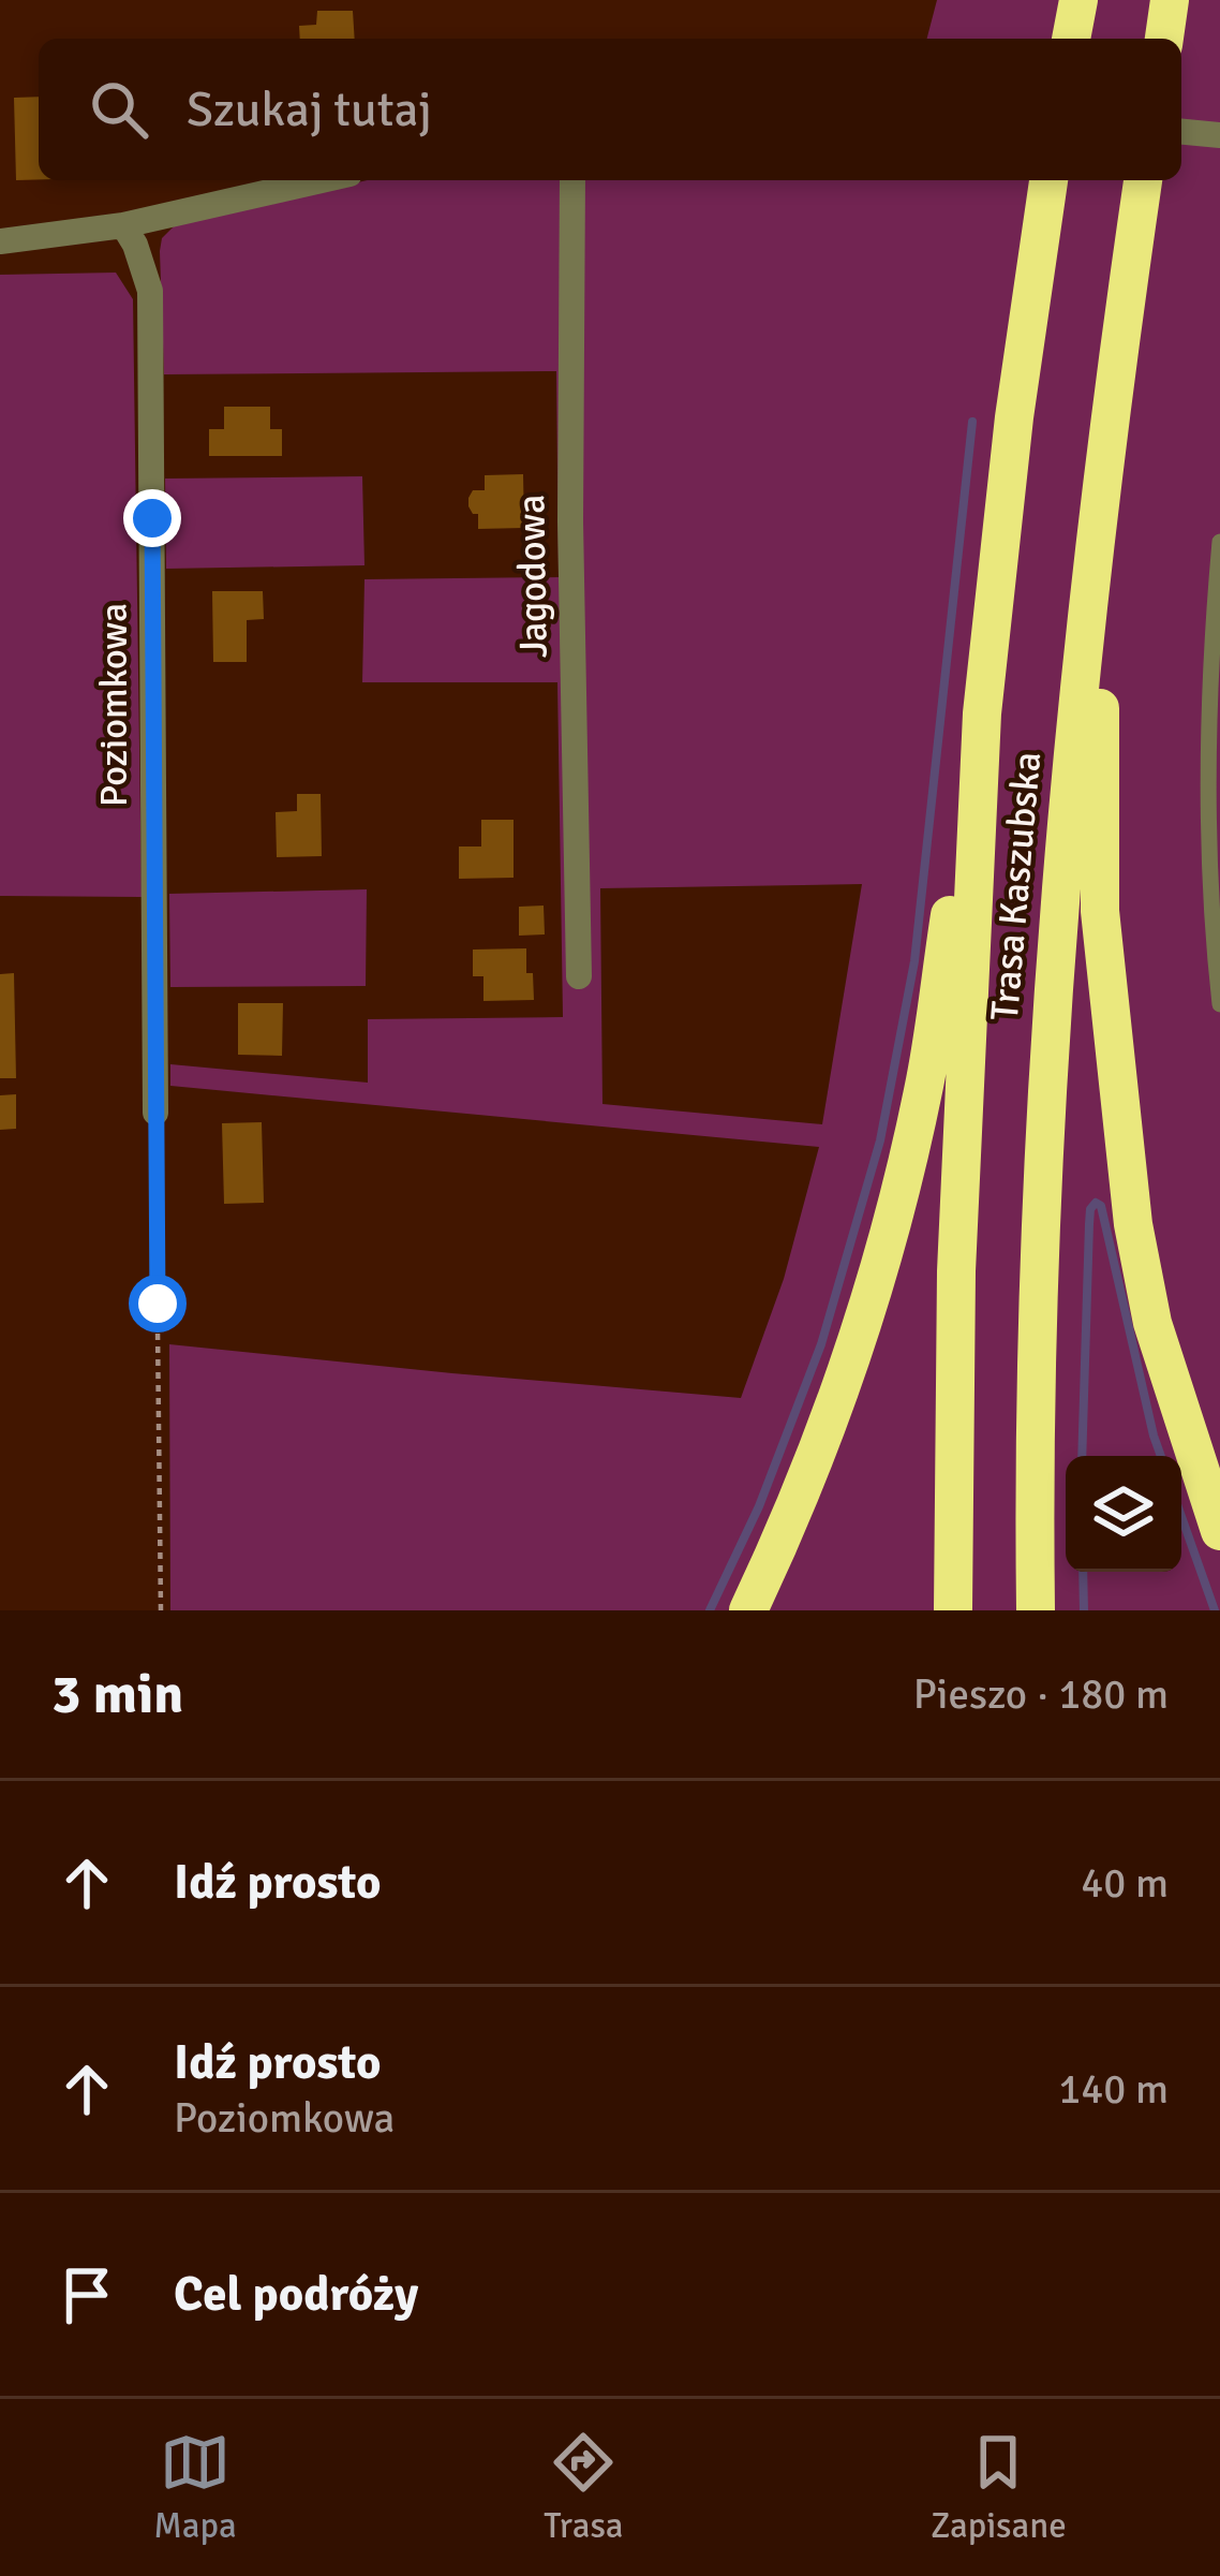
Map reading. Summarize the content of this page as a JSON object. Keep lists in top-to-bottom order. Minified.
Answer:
{"streets":{"highway":["Trasa Kaszubska"],"street":["Jagodowa","Poziomkowa"]},"page":{"search":"Szukaj tutaj","heading":["3 min","Pieszo · 180 m"],"list":[["Idź prosto","40 m"],["Idź prosto","Poziomkowa","140 m"],"Cel podróży"],"nav":["Mapa","Trasa","Zapisane"]}}
